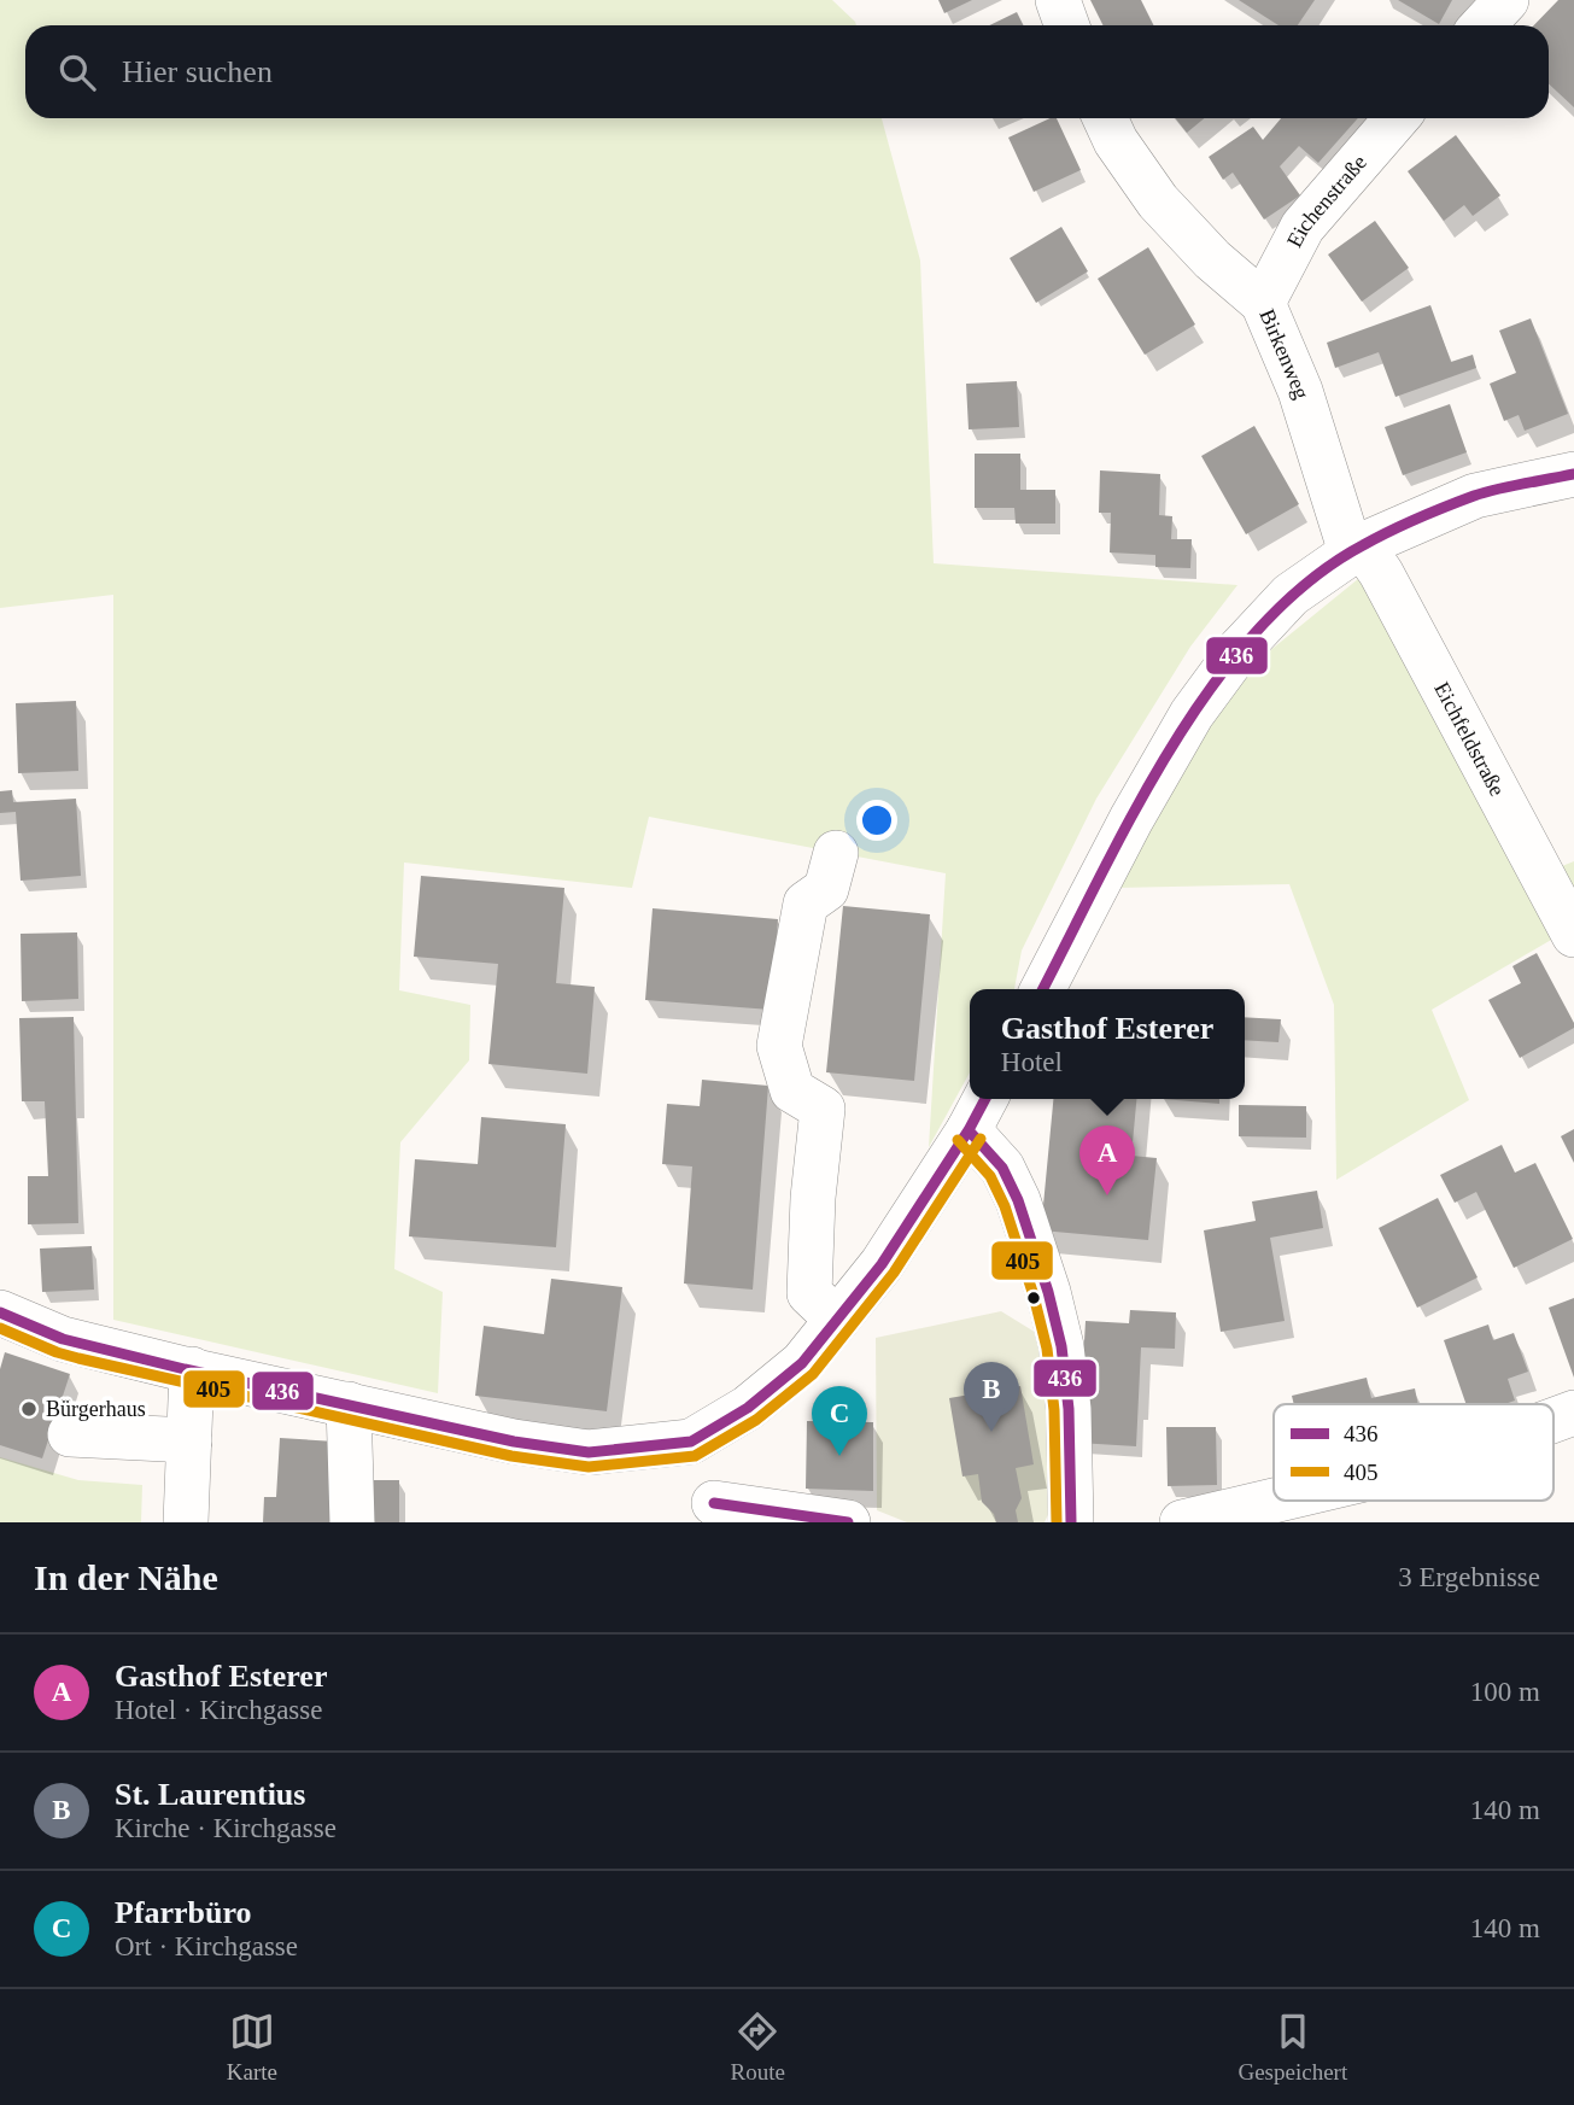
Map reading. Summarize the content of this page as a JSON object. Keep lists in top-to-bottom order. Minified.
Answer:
{"streets":{"street":["Eichenstraße","Birkenweg","Eichfeldstraße"]},"crossings":[["Eichenstraße","Birkenweg"],["Birkenweg","Eichfeldstraße"]],"places":["Bürgerhaus"],"lines":["transit line 436","transit line 405"],"legend":["436","405"],"page":{"search":"Hier suchen","popup":["Gasthof Esterer","Hotel"],"pins":["A","B","C"],"heading":["In der Nähe","3 Ergebnisse"],"list":[{"mark":"A","name":"Gasthof Esterer","note":"Hotel · Kirchgasse","value":"100 m"},{"mark":"B","name":"St. Laurentius","note":"Kirche · Kirchgasse","value":"140 m"},{"mark":"C","name":"Pfarrbüro","note":"Ort · Kirchgasse","value":"140 m"}],"nav":["Karte","Route","Gespeichert"]}}
